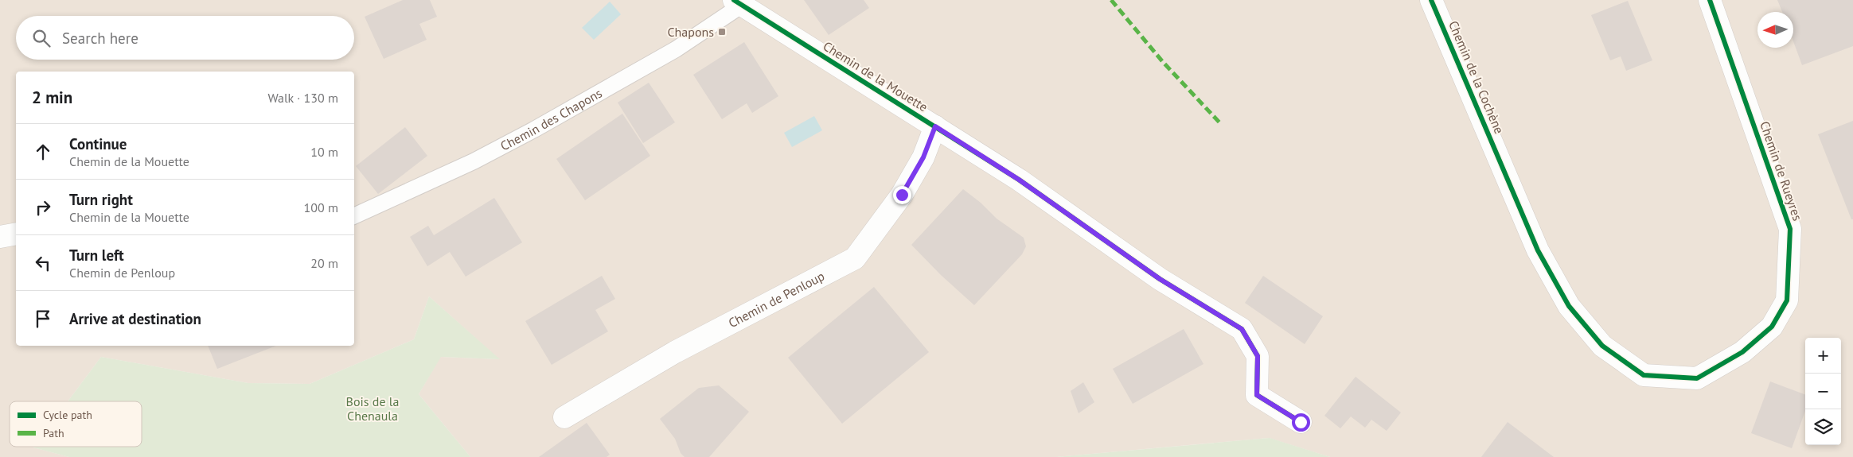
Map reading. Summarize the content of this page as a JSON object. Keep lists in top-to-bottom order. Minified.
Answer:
{"streets":{"street":["Chemin de la Mouette","Chemin de la Cochène","Chemin de Rueyres","Chemin de Penloup"],"lane":["Chemin des Chapons"]},"crossings":[["Chemin de la Mouette","Chemin des Chapons"],["Chemin de la Mouette","Chemin de Penloup"],["Chemin de la Cochène","Chemin de Rueyres"]],"parks":["Bois de la Chenaula"],"places":{"transit":["Chapons"]},"legend":["Cycle path","Path"],"north":"left","page":{"search":"Search here","heading":["2 min","Walk · 130 m"],"list":[["Continue","Chemin de la Mouette","10 m"],["Turn right","Chemin de la Mouette","100 m"],["Turn left","Chemin de Penloup","20 m"],"Arrive at destination"],"map_buttons":["+","−"]}}
